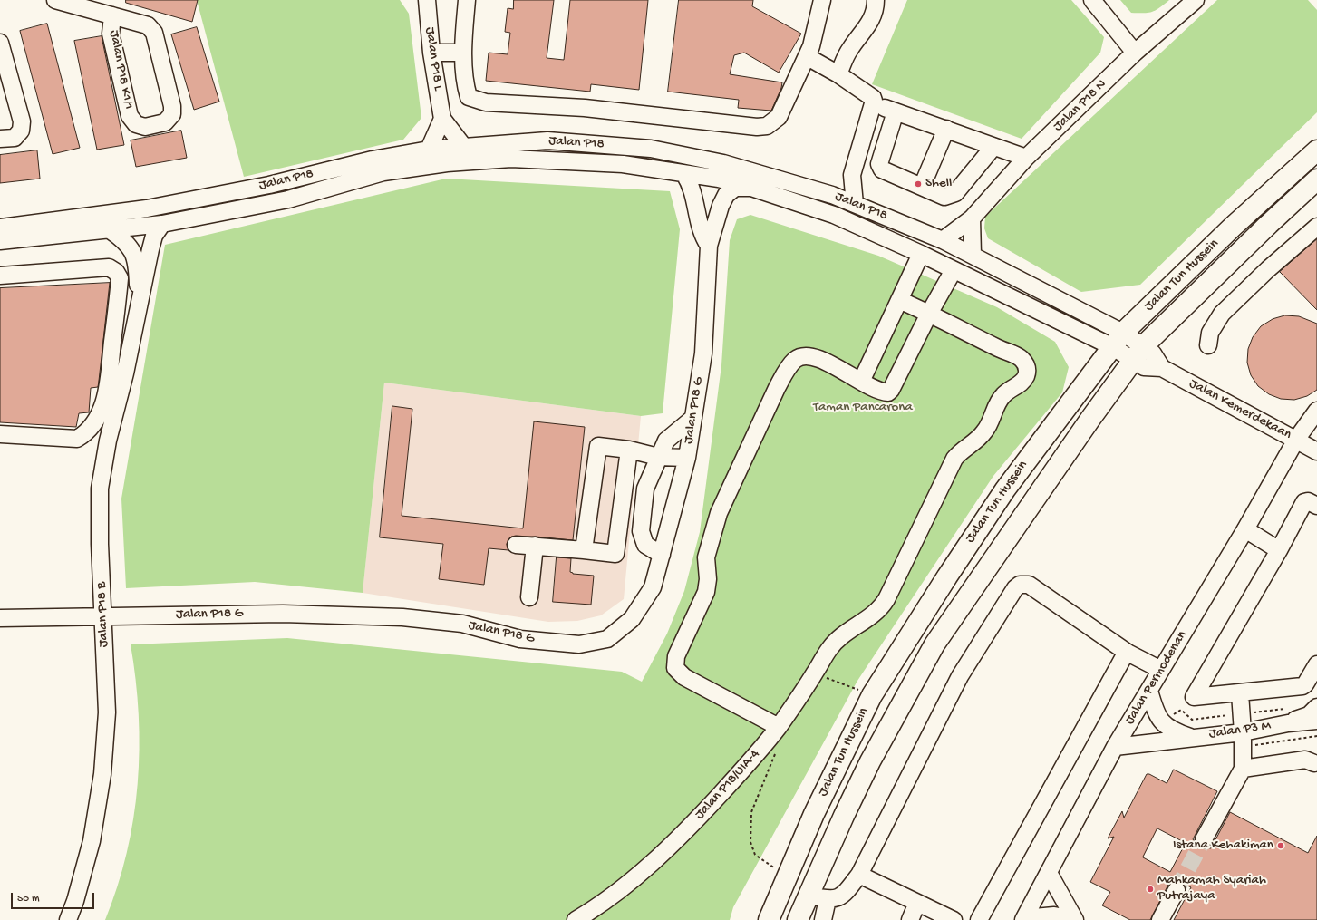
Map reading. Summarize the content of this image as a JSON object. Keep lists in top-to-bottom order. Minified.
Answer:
{"streets":{"main road":["Jalan Tun Hussein"],"street":["Jalan P18 L","Jalan P18 K1/1","Jalan P18 N","Jalan P18","Jalan Kemerdekaan","Jalan P18 G","Jalan P18 B","Jalan Permodenan","Jalan P3 M","Jalan P18/UIA-4"]},"crossings":[["Jalan P18 L","Jalan P18"],["Jalan P18 N","Jalan P18"],["Jalan P18","Jalan Tun Hussein"],["Jalan P18","Jalan Kemerdekaan"],["Jalan P18","Jalan P18 G"],["Jalan P18","Jalan P18 B"],["Jalan Tun Hussein","Jalan Kemerdekaan"],["Jalan Kemerdekaan","Jalan Permodenan"],["Jalan P18 G","Jalan P18 B"],["Jalan Permodenan","Jalan P3 M"]],"parks":["Taman Pancarona"],"places":["Shell","Istana Kehakiman","Mahkamah Syariah Putrajaya"],"scale_bar":"50 m"}
